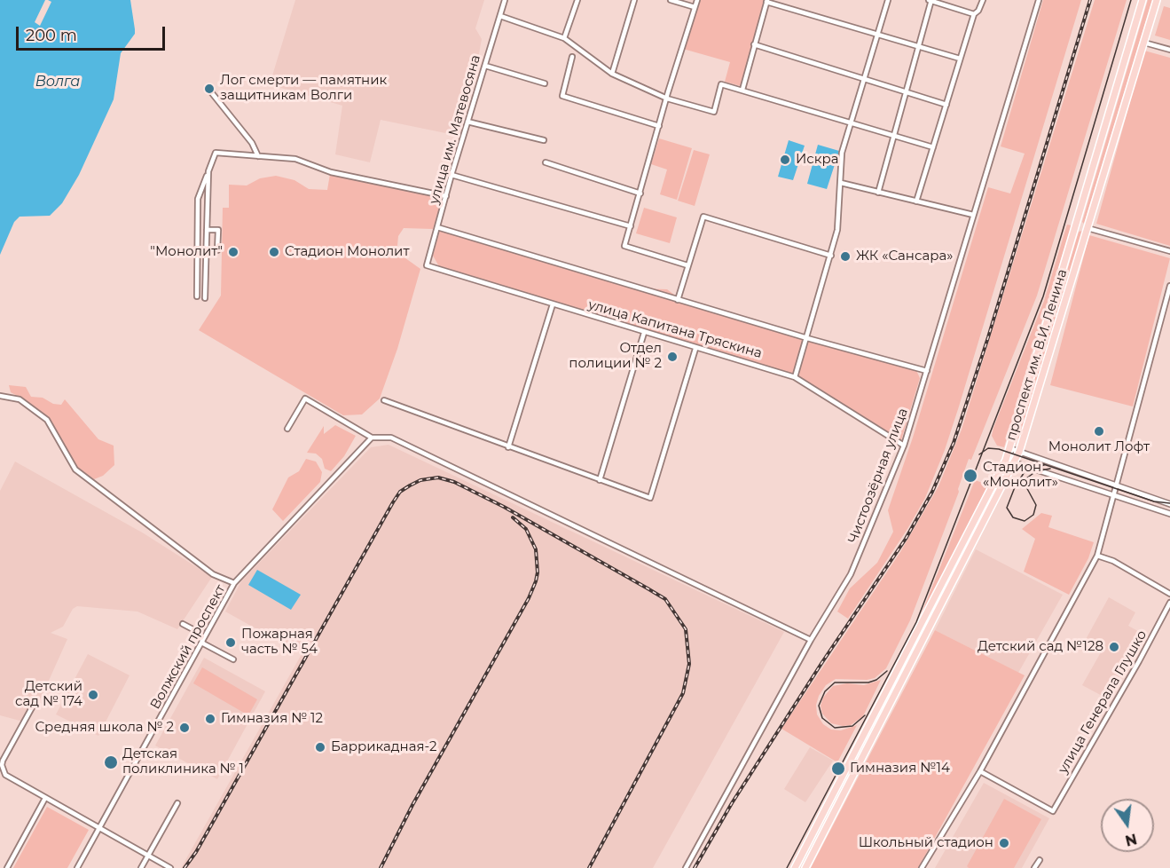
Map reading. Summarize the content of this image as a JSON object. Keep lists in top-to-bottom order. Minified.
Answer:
{"streets":{"main road":["проспект им. В.И. Ленина"],"street":["улица им. Матевосяна","улица Капитана Тряскина","Чистоозёрная улица","Волжский проспект","улица Генерала Глушко"]},"crossings":[["улица им. Матевосяна","улица Капитана Тряскина"],["улица Капитана Тряскина","Чистоозёрная улица"]],"water":["Волга"],"places":["Лог смерти — памятник защитникам Волги","Искра","\"Монолит\"","Стадион Монолит","ЖК «Сансара»","Отдел полиции № 2","Монолит Лофт","Стадион «Монолит»","Пожарная часть № 54","Детский сад №128","Детский сад № 174","Гимназия № 12","Средняя школа № 2","Баррикадная-2","Детская поликлиника № 1","Гимназия №14","Школьный стадион"],"scale_bar":"200 m","north":"bottom"}
